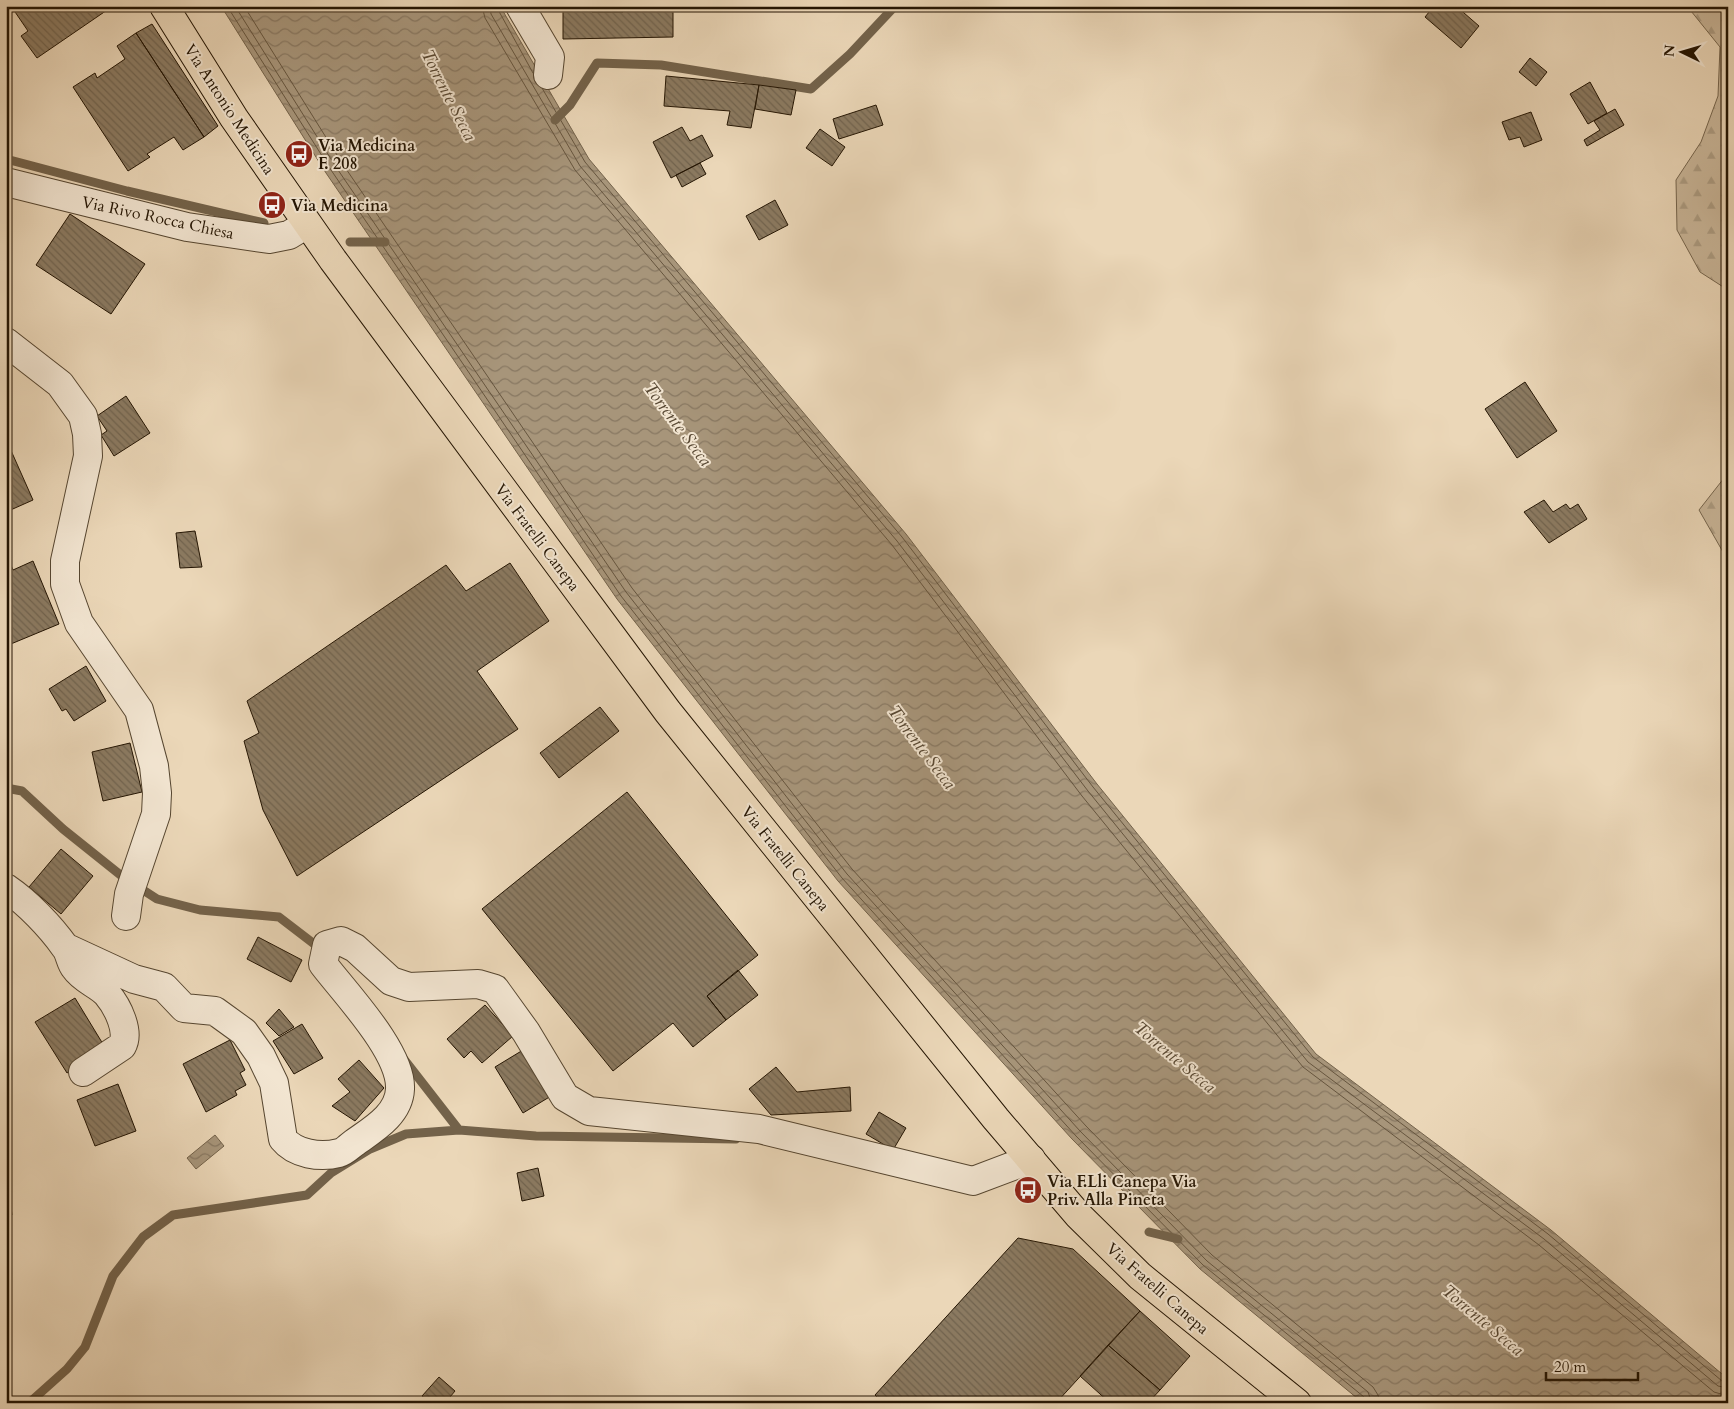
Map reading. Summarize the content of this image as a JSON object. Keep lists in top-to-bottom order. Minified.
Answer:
{"streets":{"main road":["Via Antonio Medicina","Via Fratelli Canepa"],"street":["Via Rivo Rocca Chiesa"]},"crossings":[["Via Antonio Medicina","Via Rivo Rocca Chiesa"],["Via Antonio Medicina","Via Fratelli Canepa"]],"water":["Torrente Secca"],"places":{"bus stop":["Via Medicina F. 208","Via Medicina","Via F.Lli Canepa Via Priv. Alla Pineta"]},"scale_bar":"20 m","north":"left"}
